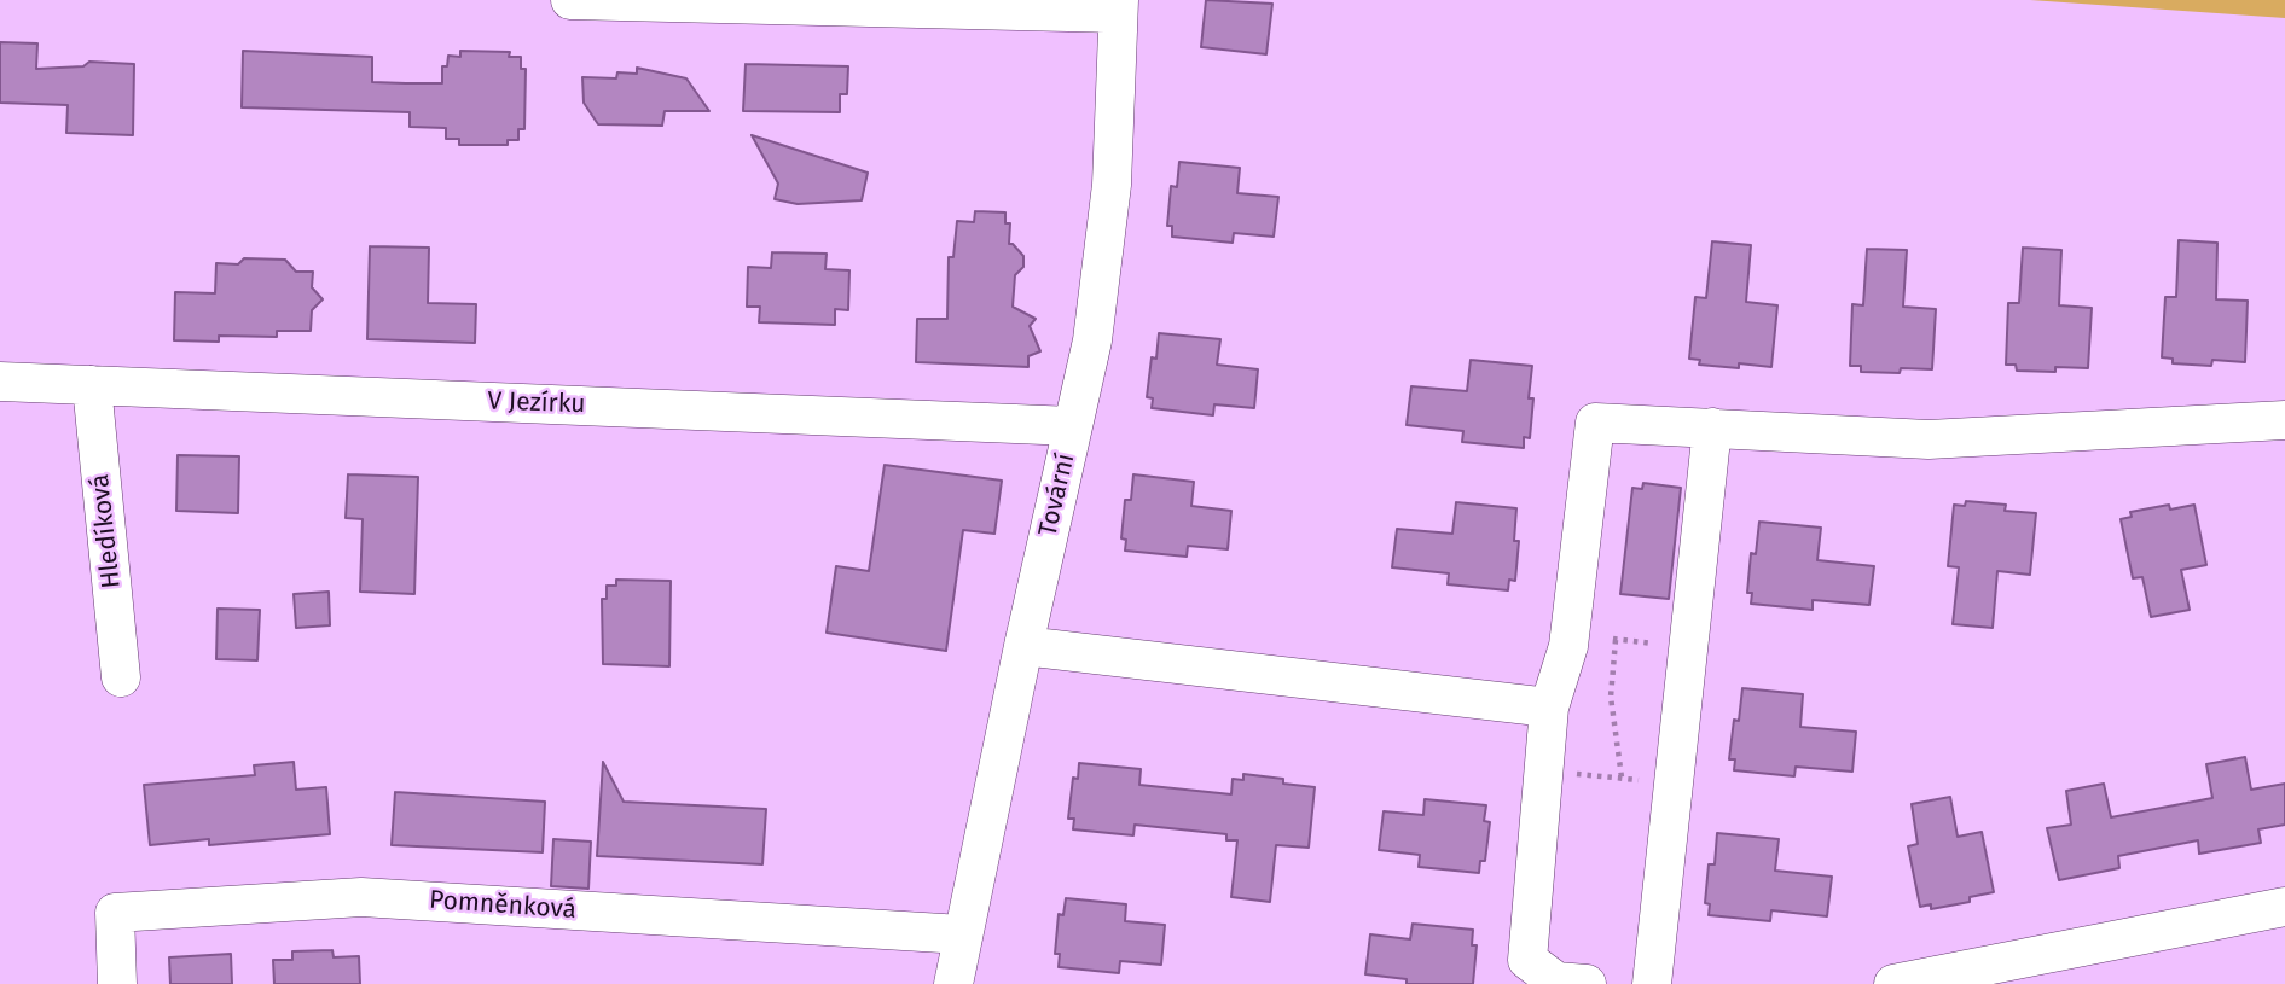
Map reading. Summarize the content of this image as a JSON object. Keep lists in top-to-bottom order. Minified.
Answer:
{"streets":{"street":["V Jezírku","Tovární","Hledíková","Pomněnková"]},"crossings":[["V Jezírku","Tovární"],["V Jezírku","Hledíková"],["Tovární","Pomněnková"]]}
